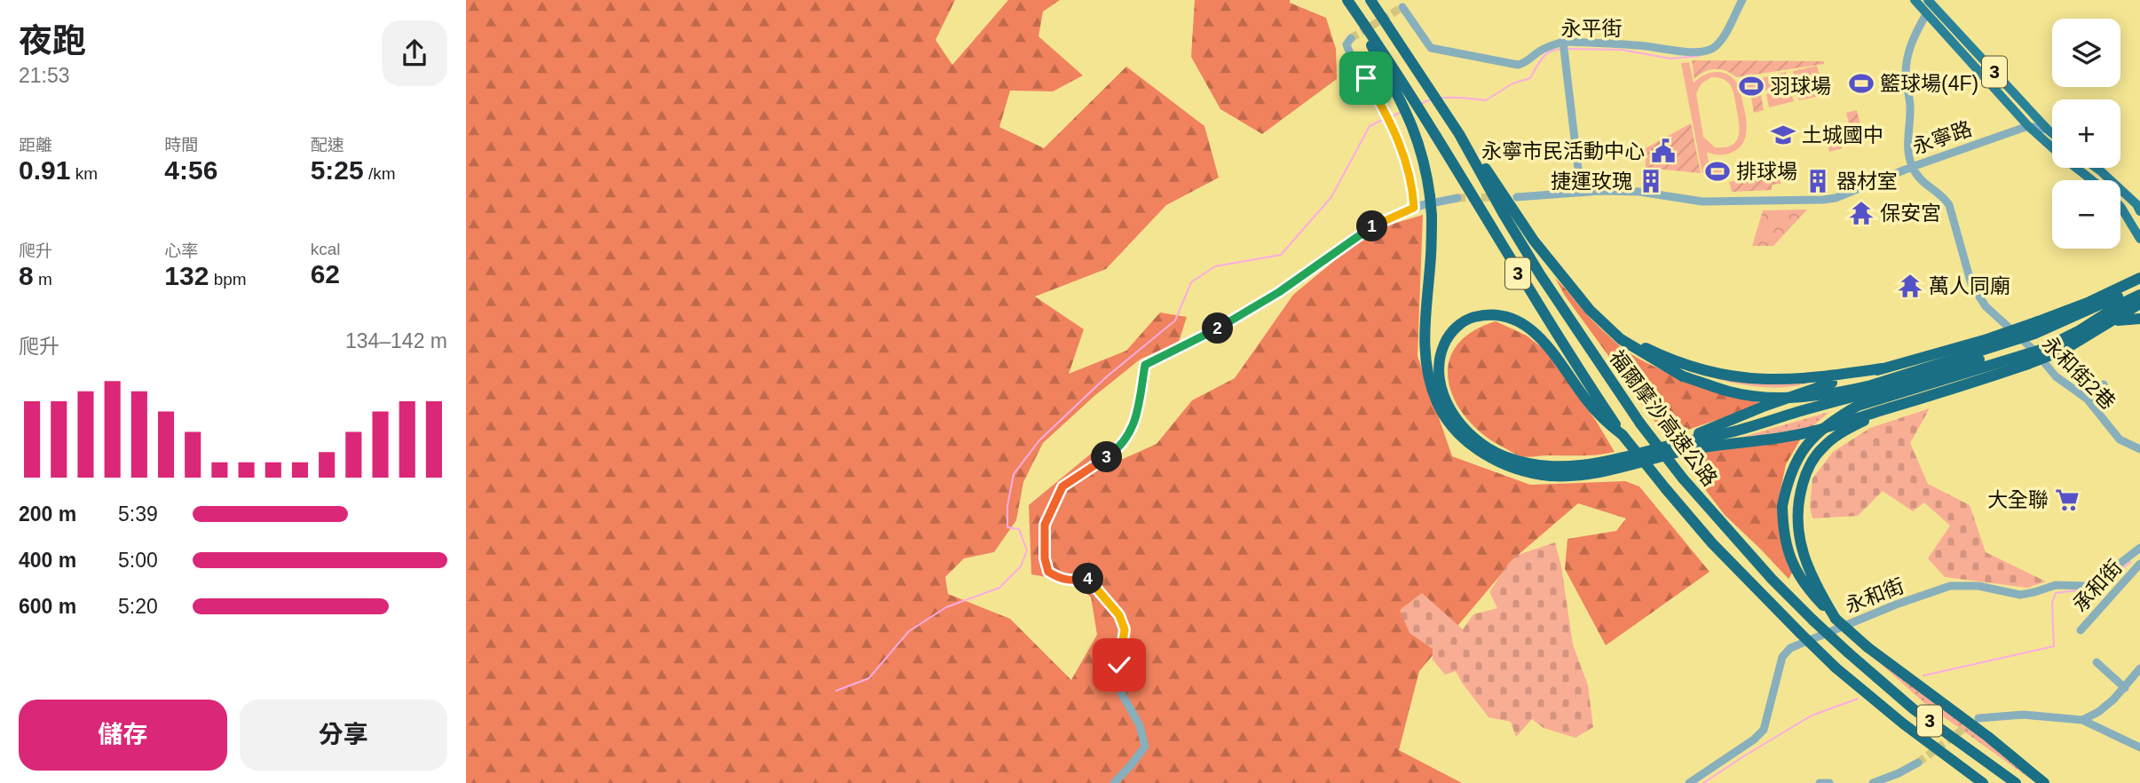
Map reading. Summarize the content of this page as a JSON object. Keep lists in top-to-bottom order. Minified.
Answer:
{"streets":{"highway":["3","福爾摩沙高速公路"],"street":["永平街","永寧路","永和街2巷","承和街","永和街"]},"crossings":[["3","永寧路"],["永寧路","永和街2巷"]],"places":{"sports":["籃球場(4F)","羽球場","排球場"],"school or university":["土城國中"],"public building":["永寧市民活動中心"],"building":["捷運玫瑰","器材室"],"temple":["保安宮","萬人同廟"],"supermarket":["大全聯"]},"page":{"heading":["夜跑","21:53"],"map_buttons":["+","−"],"stats":[["距離","0.91 km"],["時間","4:56"],["配速","5:25 /km"],["爬升","8 m"],["心率","132 bpm"],["kcal","62"]],"pins":["1","2","3","4"],"chart":["爬升","134–142 m"],"list":[{"name":"200 m","note":"5:39"},{"name":"400 m","note":"5:00"},{"name":"600 m","note":"5:20"}],"buttons":["儲存","分享"]}}
